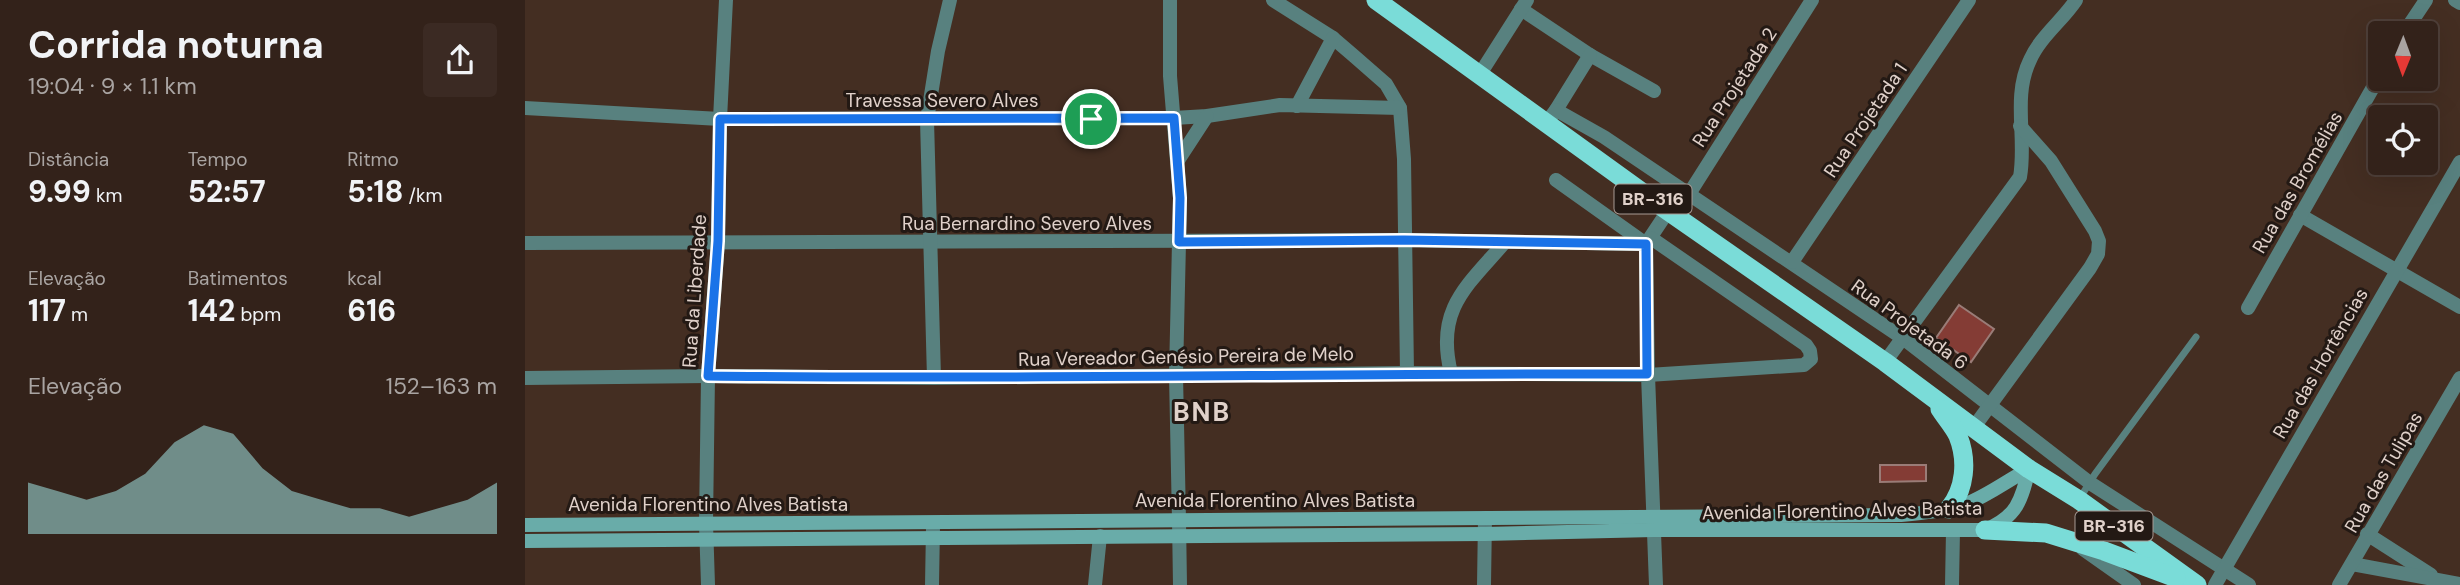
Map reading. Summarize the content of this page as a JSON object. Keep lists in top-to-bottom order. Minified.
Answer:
{"streets":{"highway":["BR-316"],"main road":["Avenida Florentino Alves Batista"],"street":["Rua Projetada 2","Travessa Severo Alves","Rua Projetada 1","Rua das Bromélias","Rua Bernardino Severo Alves","Rua da Liberdade","Rua Projetada 6","Rua Vereador Genésio Pereira de Melo","Rua das Hortências","Rua das Tulipas"]},"crossings":[["Rua Projetada 2","Rua Projetada 6"],["Travessa Severo Alves","Rua da Liberdade"],["Rua Projetada 1","Rua Projetada 6"],["BR-316","Rua Projetada 6"],["BR-316","Avenida Florentino Alves Batista"],["Rua Bernardino Severo Alves","Rua da Liberdade"],["Rua Bernardino Severo Alves","Rua Vereador Genésio Pereira de Melo"],["Rua da Liberdade","Rua Vereador Genésio Pereira de Melo"],["Rua da Liberdade","Avenida Florentino Alves Batista"],["Rua Projetada 6","Rua das Hortências"]],"districts":["BNB"],"north":"bottom","page":{"heading":["Corrida noturna","19:04 · 9 × 1.1 km"],"stats":[["Distância","9.99 km"],["Tempo","52:57"],["Ritmo","5:18 /km"],["Elevação","117 m"],["Batimentos","142 bpm"],["kcal","616"]],"chart":["Elevação","152–163 m"]}}
